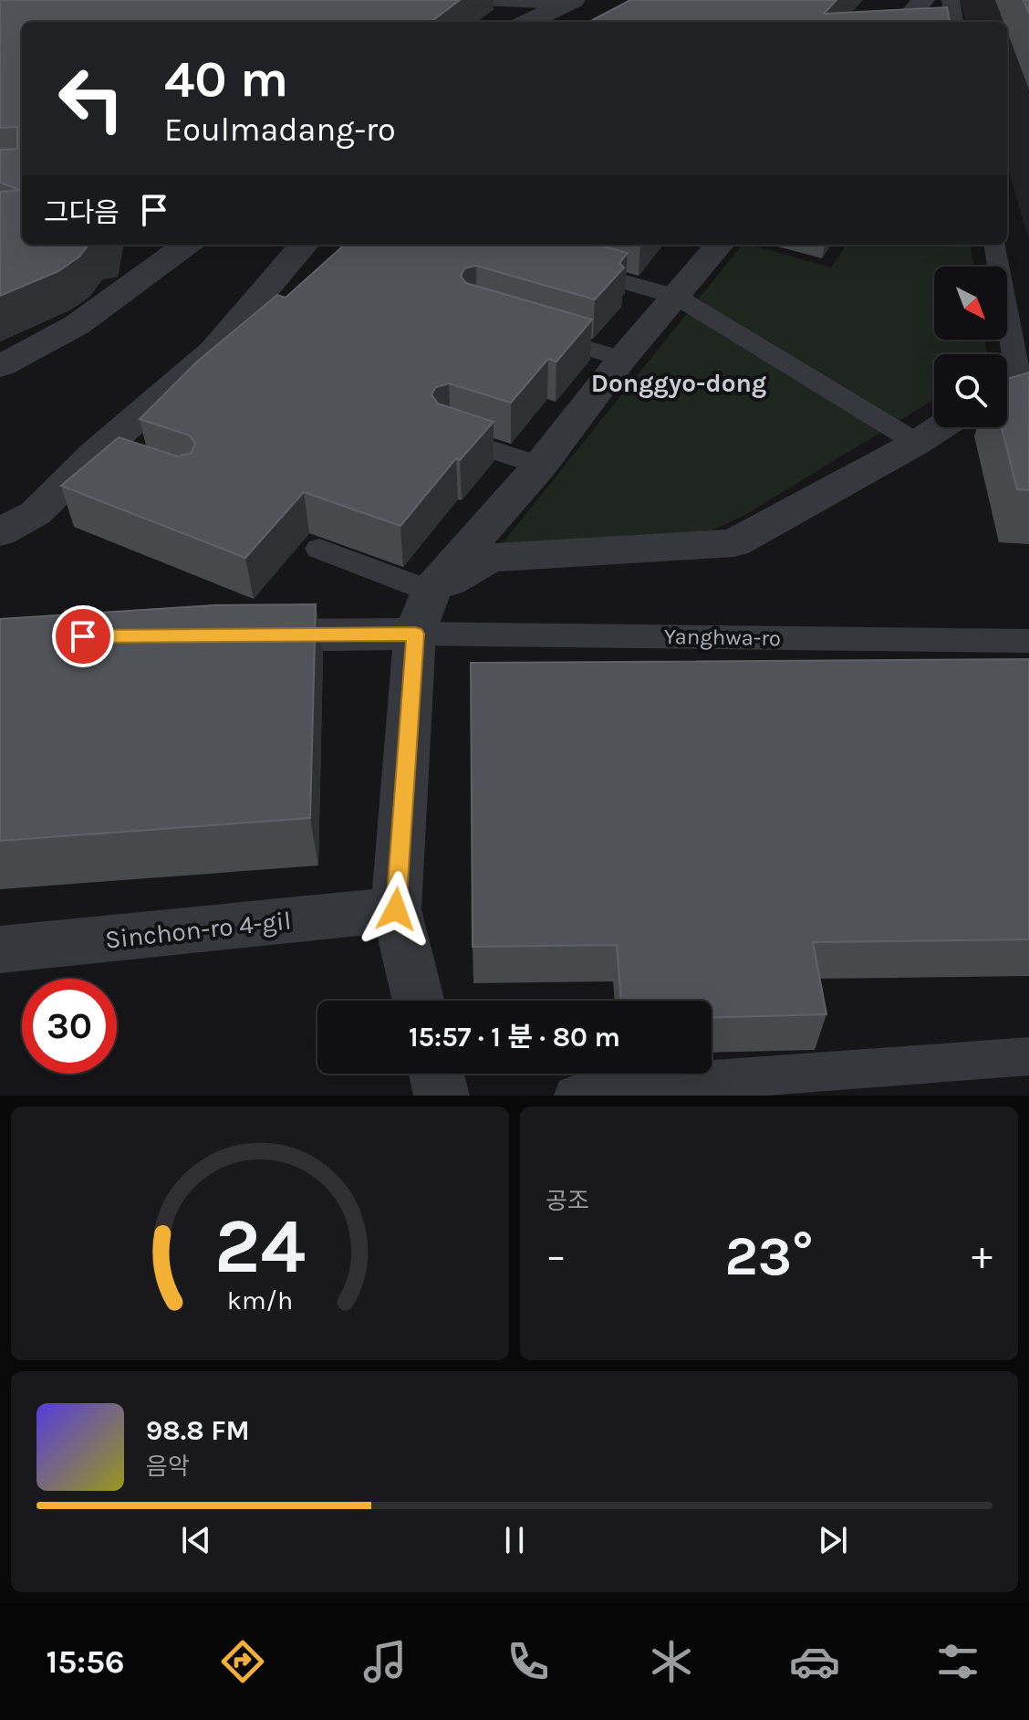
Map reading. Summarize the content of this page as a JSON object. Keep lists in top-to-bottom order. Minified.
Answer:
{"streets":{"street":["Sinchon-ro 4-gil"],"lane":["Yanghwa-ro"]},"districts":["Donggyo-dong"],"north":"bottom right","page":{"turn":["40 m","Eoulmadang-ro"],"then":"그다음","limit":"30","trip":"15:57 · 1 분 · 80 m","tile":"공조","heat":["−","23°","+"],"song":["98.8 FM","음악"],"tabs":"15:56","gauge":["24","km/h"]}}
